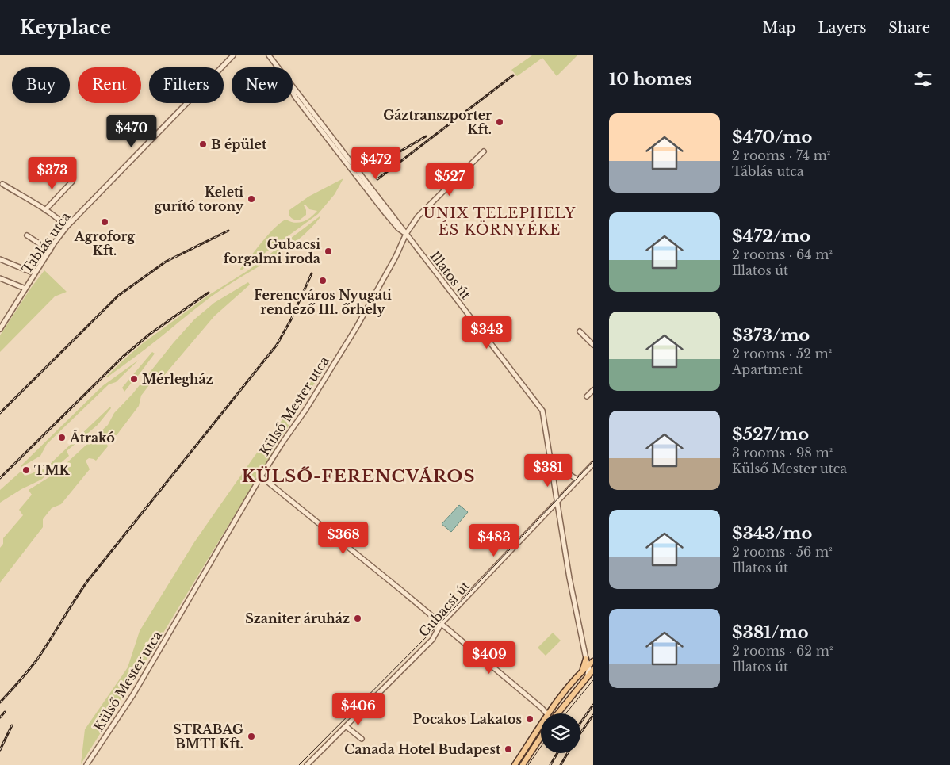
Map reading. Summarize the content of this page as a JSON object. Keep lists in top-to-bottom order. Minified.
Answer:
{"streets":{"street":["Táblás utca","Illatos út","Külső Mester utca","Gubacsi út"]},"crossings":[["Illatos út","Külső Mester utca"],["Illatos út","Gubacsi út"]],"districts":["UNIX TELEPHELY ÉS KÖRNYÉKE","KÜLSŐ-FERENCVÁROS"],"places":["Gáztranszporter Kft.","B épület","Keleti gurító torony","Agroforg Kft.","Gubacsi forgalmi iroda","Ferencváros Nyugati rendező III. őrhely","Mérlegház","Átrakó","TMK","Szaniter áruház","Pocakos Lakatos","STRABAG BMTI Kft.","Canada Hotel Budapest"],"page":{"header":"Keyplace","nav":["Map","Layers","Share"],"heading":"10 homes","chip":["Buy","Rent","Filters","New"],"list":[{"name":"$470/mo","note":"2 rooms · 74 m² · Táblás utca"},{"name":"$472/mo","note":"2 rooms · 64 m² · Illatos út"},{"name":"$373/mo","note":"2 rooms · 52 m² · Apartment"},{"name":"$527/mo","note":"3 rooms · 98 m² · Külső Mester utca"},{"name":"$343/mo","note":"2 rooms · 56 m² · Illatos út"},{"name":"$381/mo","note":"2 rooms · 62 m² · Illatos út"}],"price":["$470","$472","$373","$527","$343","$381","$368","$483","$409","$406"]}}
